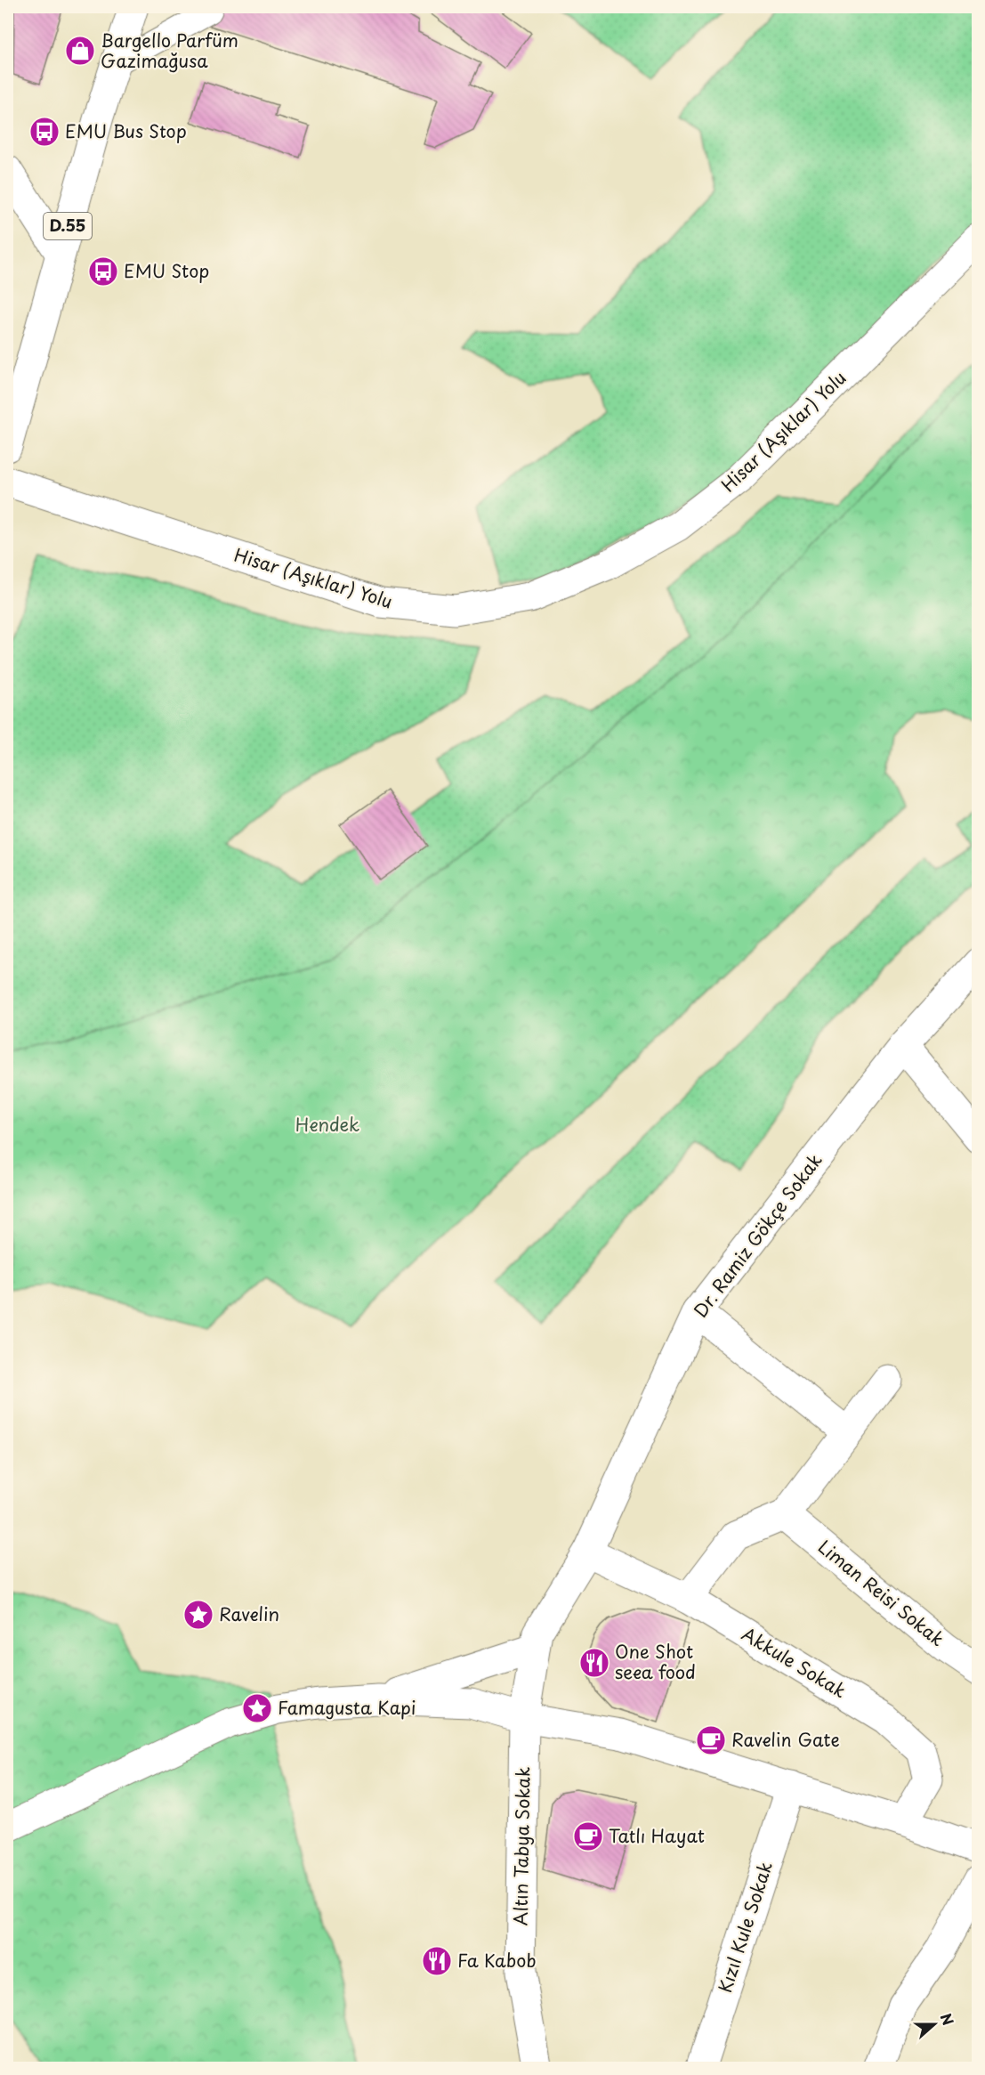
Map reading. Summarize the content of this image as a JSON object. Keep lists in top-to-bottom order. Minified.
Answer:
{"streets":{"street":["D.55","Hisar (Aşıklar) Yolu","Dr. Ramiz Gökçe Sokak","Liman Reisi Sokak","Akkule Sokak","Altın Tabya Sokak","Kızıl Kule Sokak"]},"crossings":[["Dr. Ramiz Gökçe Sokak","Akkule Sokak"],["Dr. Ramiz Gökçe Sokak","Altın Tabya Sokak"]],"parks":["Hendek"],"places":{"shop":["Bargello Parfüm Gazimağusa"],"bus stop":["EMU Bus Stop","EMU Stop"],"place":["Ravelin","Famagusta Kapi"],"restaurant":["One Shot seea food","Fa Kabob"],"cafe":["Ravelin Gate","Tatlı Hayat"]},"north":"right"}
